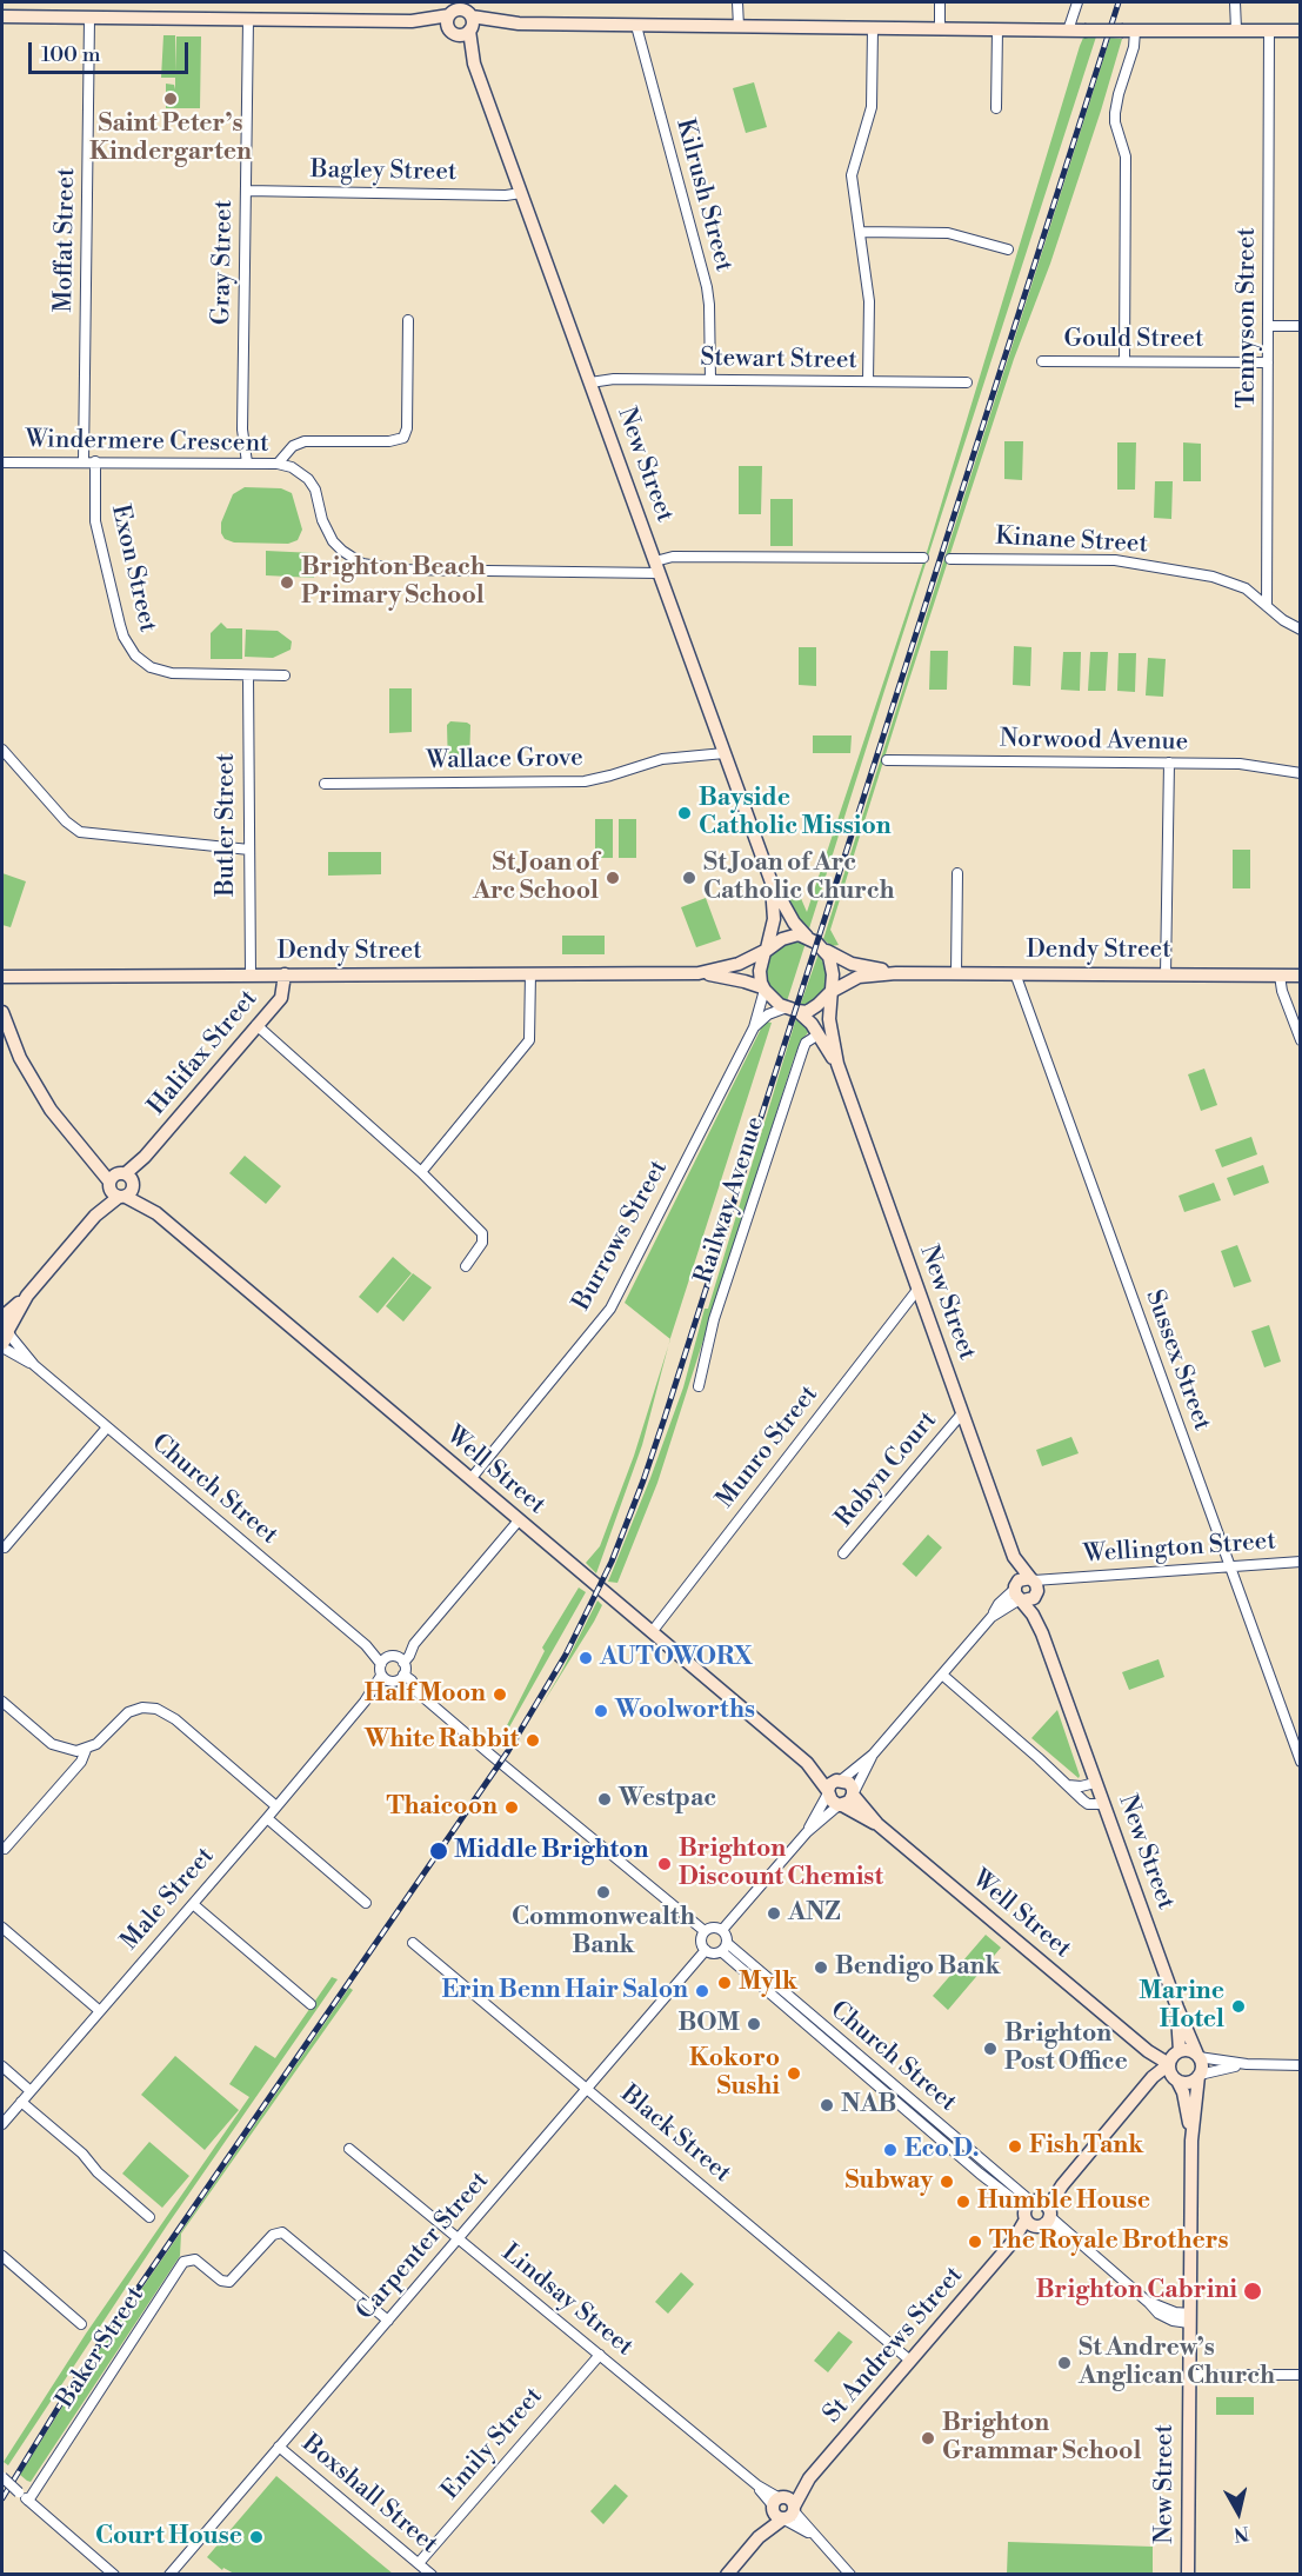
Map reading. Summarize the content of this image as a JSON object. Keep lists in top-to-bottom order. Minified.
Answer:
{"streets":{"street":["Bagley Street","Kilrush Street","Moffat Street","Gray Street","Tennyson Street","Gould Street","Stewart Street","Windermere Crescent","New Street","Kinane Street","Exon Street","Norwood Avenue","Wallace Grove","Butler Street","Dendy Street","Halifax Street","Railway Avenue","Burrows Street","Sussex Street","Munro Street","Robyn Court","Well Street","Church Street","Wellington Street","Male Street","Black Street","Carpenter Street","Lindsay Street","St Andrews Street","Baker Street","Emily Street","Boxshall Street"]},"crossings":[["Bagley Street","Gray Street"],["Bagley Street","New Street"],["Kilrush Street","Stewart Street"],["Moffat Street","Windermere Crescent"],["Gray Street","Windermere Crescent"],["Tennyson Street","Gould Street"],["Tennyson Street","Kinane Street"],["Stewart Street","New Street"],["Windermere Crescent","New Street"],["Windermere Crescent","Exon Street"],["New Street","Wallace Grove"],["New Street","Dendy Street"],["New Street","Railway Avenue"],["New Street","Burrows Street"],["New Street","Munro Street"],["New Street","Robyn Court"],["New Street","Well Street"],["New Street","Church Street"],["New Street","Wellington Street"],["New Street","St Andrews Street"],["Exon Street","Butler Street"],["Butler Street","Dendy Street"],["Dendy Street","Halifax Street"],["Dendy Street","Burrows Street"],["Dendy Street","Sussex Street"],["Halifax Street","Well Street"],["Halifax Street","Church Street"],["Burrows Street","Well Street"],["Sussex Street","Wellington Street"],["Munro Street","Well Street"],["Well Street","St Andrews Street"],["Church Street","Carpenter Street"],["Church Street","St Andrews Street"],["Black Street","Carpenter Street"],["Black Street","St Andrews Street"],["Carpenter Street","Lindsay Street"],["Carpenter Street","Baker Street"],["Carpenter Street","Boxshall Street"],["Lindsay Street","St Andrews Street"],["Lindsay Street","Emily Street"],["Emily Street","Boxshall Street"]],"places":["Saint Peter’s Kindergarten","Brighton Beach Primary School","Bayside Catholic Mission","St Joan of Arc School","St Joan of Arc Catholic Church","AUTOWORX","Half Moon","Woolworths","White Rabbit","Westpac","Thaicoon","Middle Brighton","Brighton Discount Chemist","Commonwealth Bank","ANZ","Bendigo Bank","Mylk","Erin Benn Hair Salon","Marine Hotel","BOM","Brighton Post Office","Kokoro Sushi","NAB","Fish Tank","Eco D.","Subway","Humble House","The Royale Brothers","Brighton Cabrini","St Andrew’s Anglican Church","Brighton Grammar School","Court House"],"scale_bar":"100 m","north":"bottom"}
